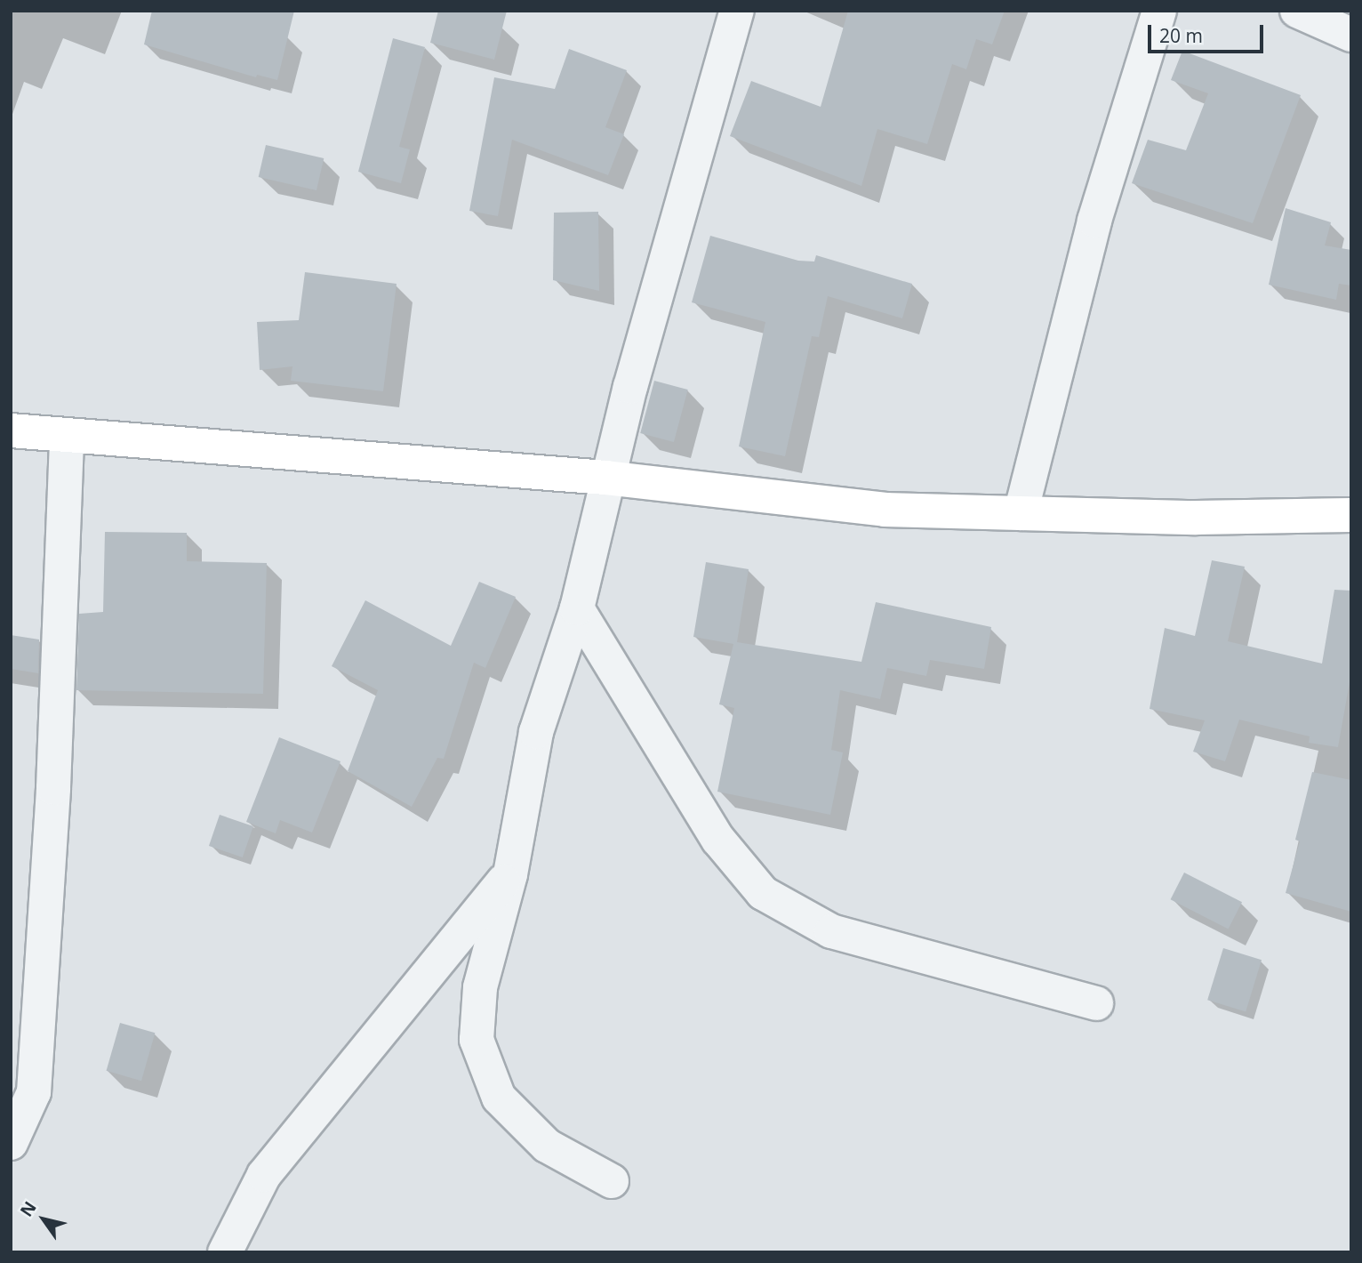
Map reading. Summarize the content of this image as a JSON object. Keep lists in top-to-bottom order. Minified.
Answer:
{"scale_bar":"20 m","north":"top left"}
